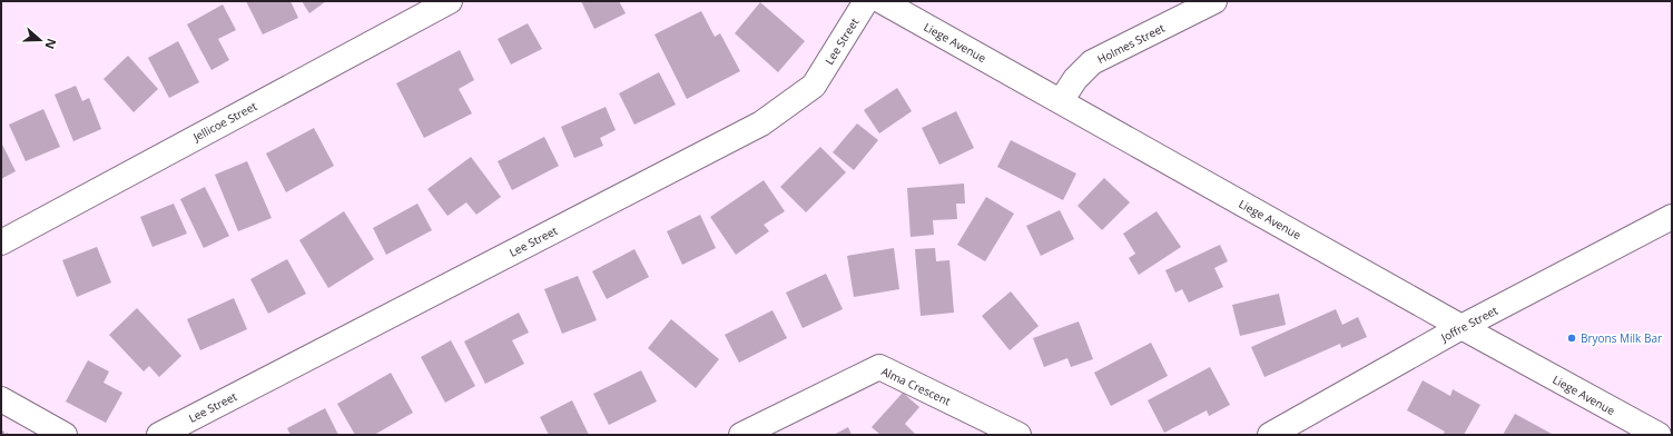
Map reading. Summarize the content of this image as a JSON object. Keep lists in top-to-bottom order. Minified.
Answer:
{"streets":{"street":["Lee Street","Liege Avenue","Holmes Street","Jellicoe Street","Joffre Street","Alma Crescent"]},"crossings":[["Liege Avenue","Holmes Street"],["Liege Avenue","Joffre Street"]],"places":["Bryons Milk Bar"],"north":"right"}
